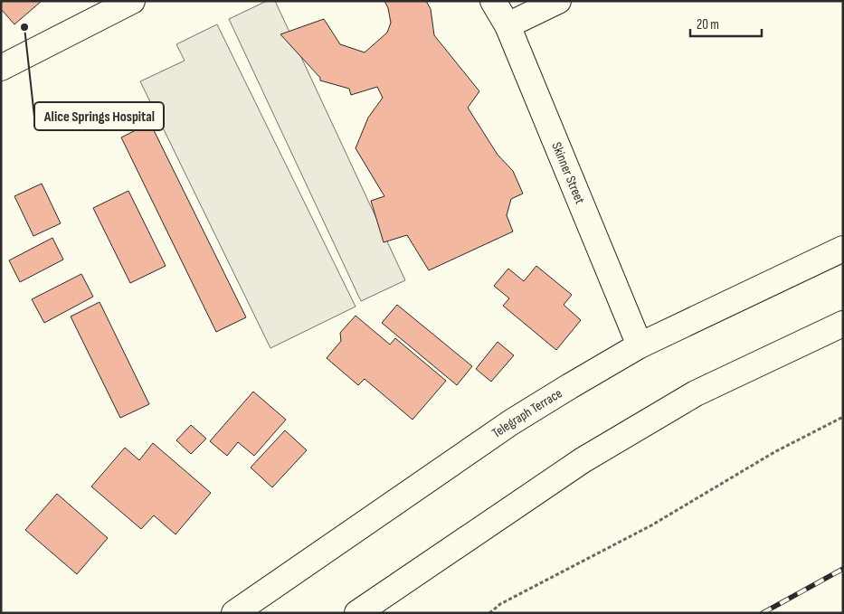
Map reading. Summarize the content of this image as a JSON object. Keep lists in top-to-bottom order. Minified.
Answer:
{"streets":{"main road":["Skinner Street","Telegraph Terrace"]},"crossings":[["Skinner Street","Telegraph Terrace"]],"places":["Alice Springs Hospital"],"scale_bar":"20 m"}
